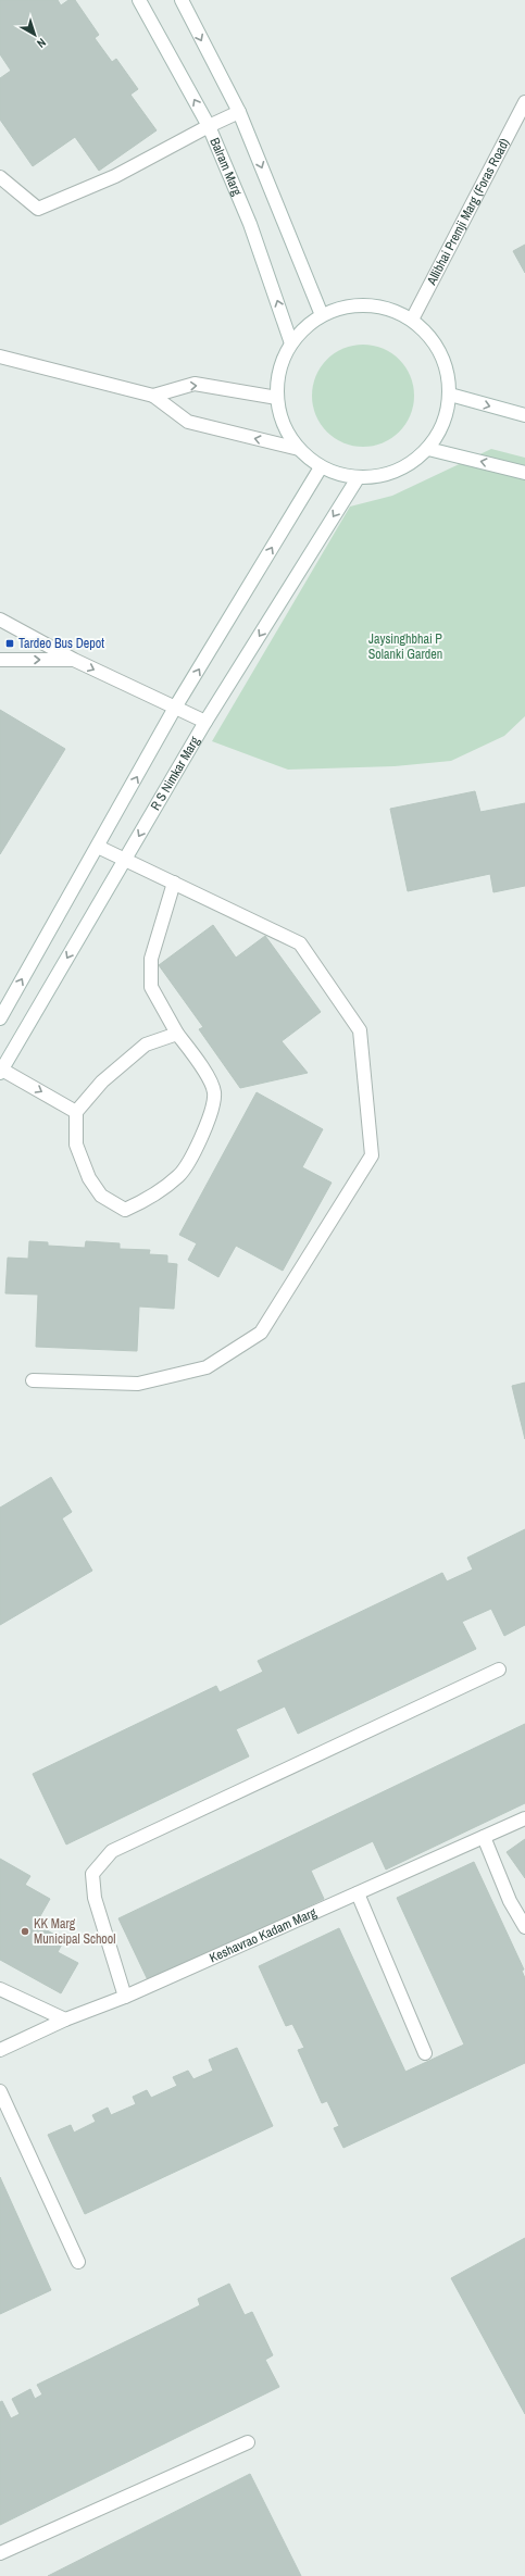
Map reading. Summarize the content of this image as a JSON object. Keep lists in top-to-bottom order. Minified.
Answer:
{"streets":{"street":["Balram Marg","Allibhai Premji Marg (Foras Road)","R S Nimkar Marg","Keshavrao Kadam Marg"]},"parks":["Jaysinghbhai P Solanki Garden"],"places":{"transit":["Tardeo Bus Depot"],"other":["KK Marg Municipal School"]},"north":"bottom right"}
